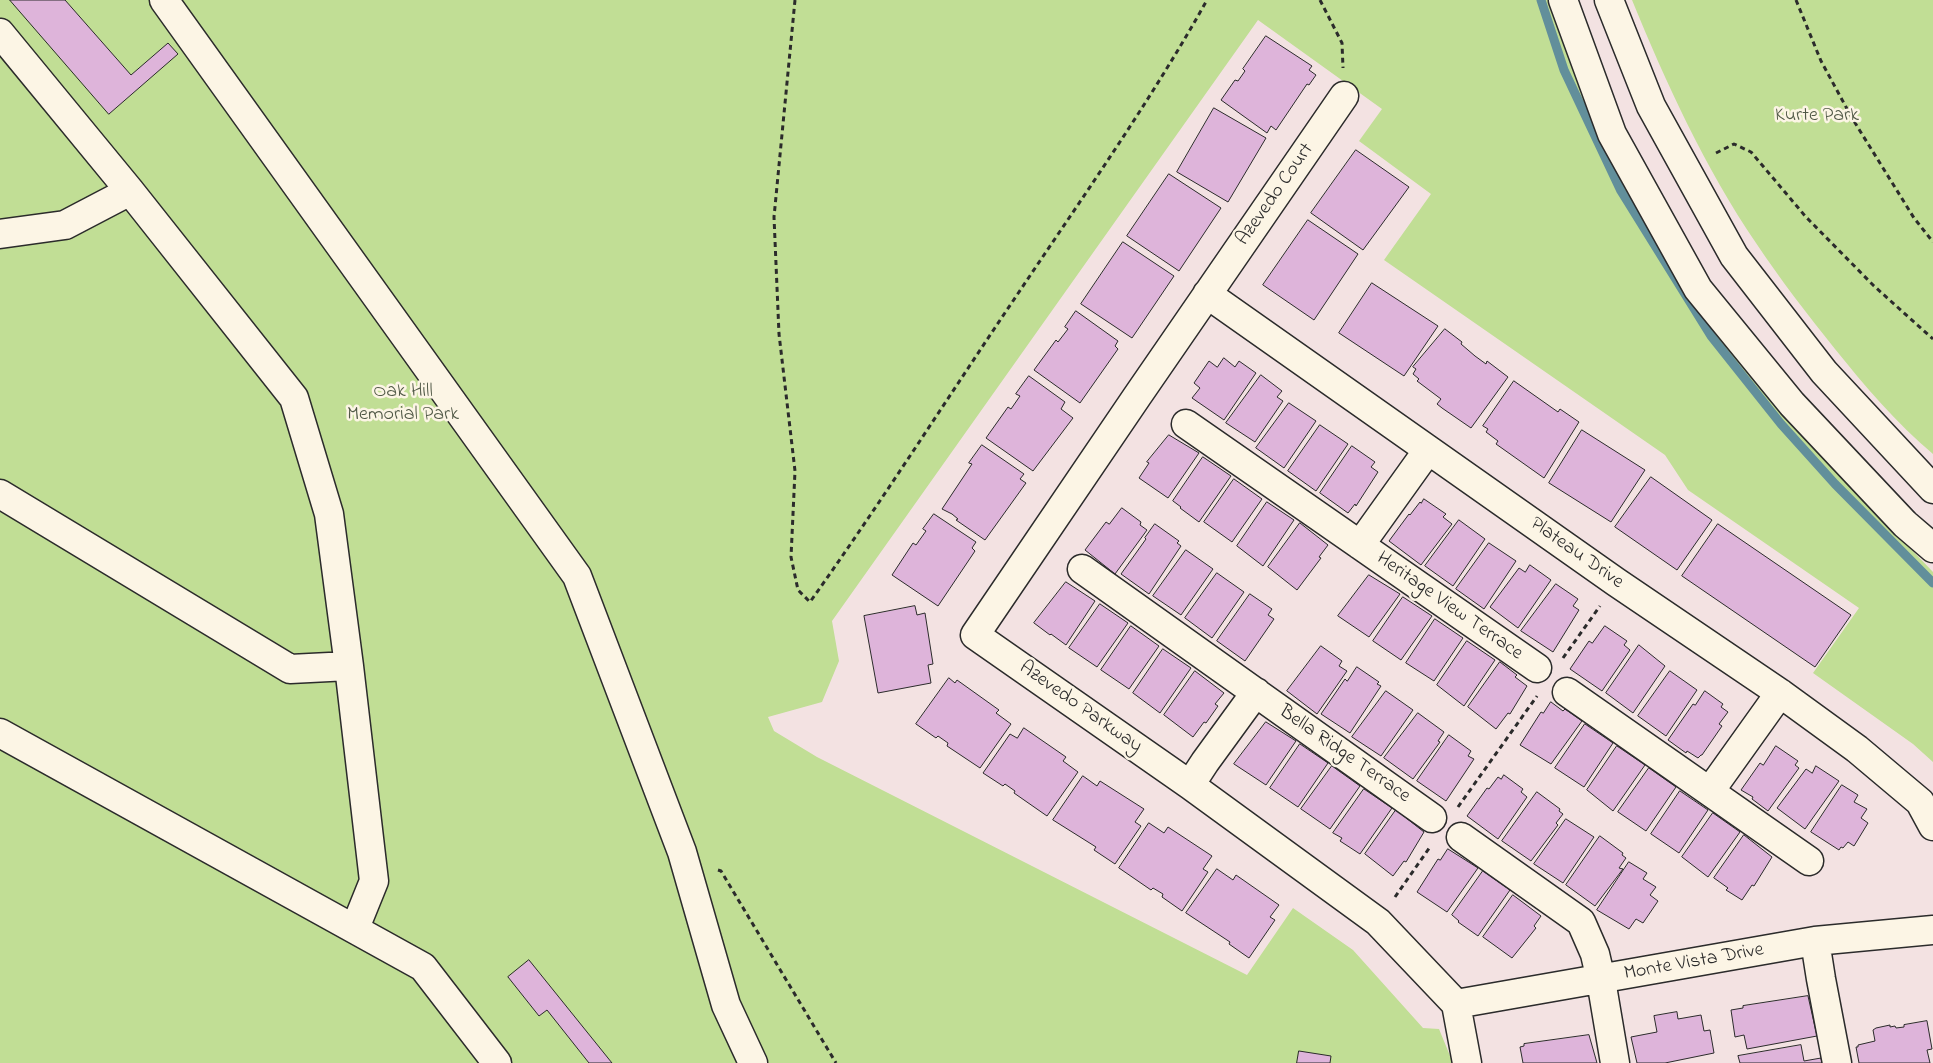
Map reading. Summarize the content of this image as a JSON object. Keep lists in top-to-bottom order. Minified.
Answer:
{"streets":{"street":["Azevedo Court","Plateau Drive","Heritage View Terrace","Azevedo Parkway","Bella Ridge Terrace","Monte Vista Drive"]},"crossings":[["Azevedo Court","Plateau Drive"],["Azevedo Court","Azevedo Parkway"],["Plateau Drive","Heritage View Terrace"],["Plateau Drive","Azevedo Parkway"],["Azevedo Parkway","Monte Vista Drive"],["Bella Ridge Terrace","Monte Vista Drive"]],"parks":["Kurte Park","Oak Hill Memorial Park"]}
